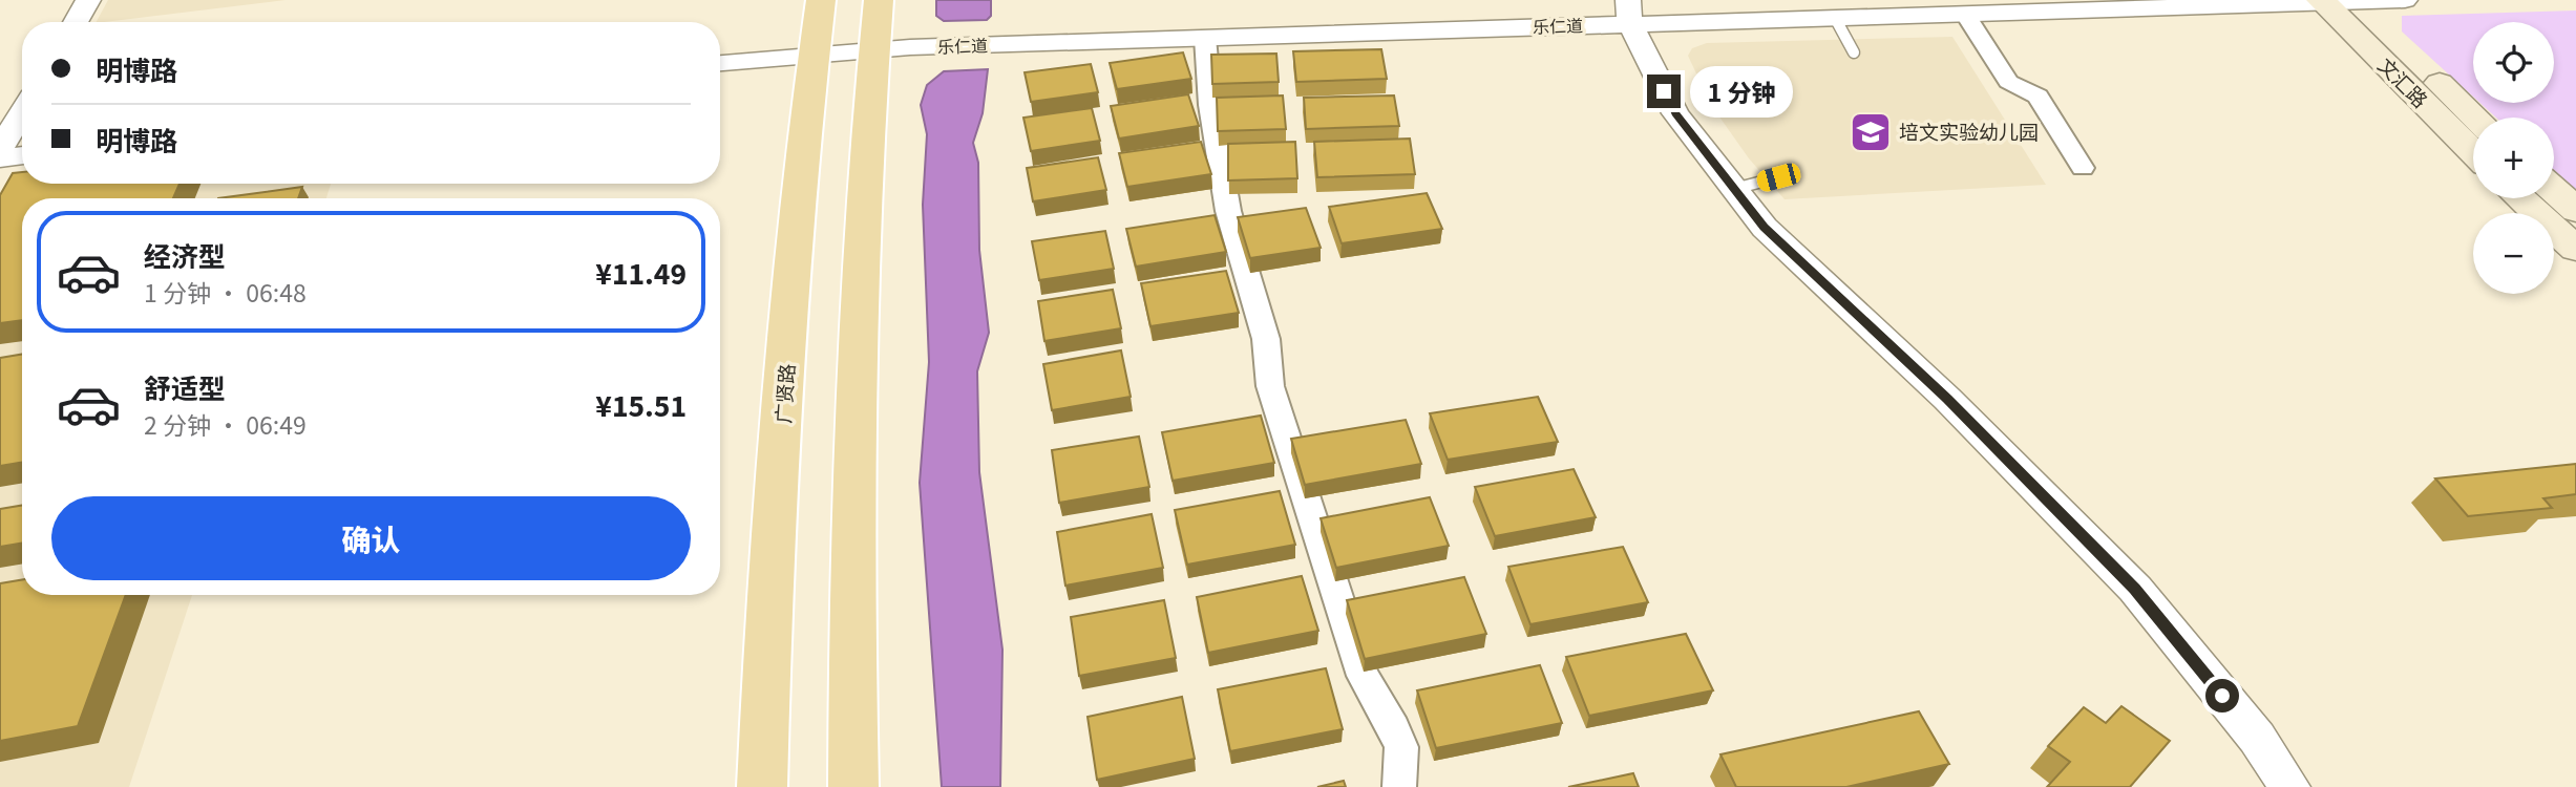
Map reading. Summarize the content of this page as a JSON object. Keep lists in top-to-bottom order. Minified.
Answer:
{"streets":{"main road":["文汇路","广贤路"],"street":["乐仁道"]},"crossings":[["乐仁道","文汇路"],["乐仁道","广贤路"]],"places":{"school or university":["培文实验幼儿园"]},"page":{"map_buttons":["+","−"],"banner":["明博路","明博路"],"bubble":"1 分钟","list":[{"name":"经济型","note":"1 分钟 · 06:48","value":"¥11.49"},{"name":"舒适型","note":"2 分钟 · 06:49","value":"¥15.51"}],"buttons":"确认"}}
